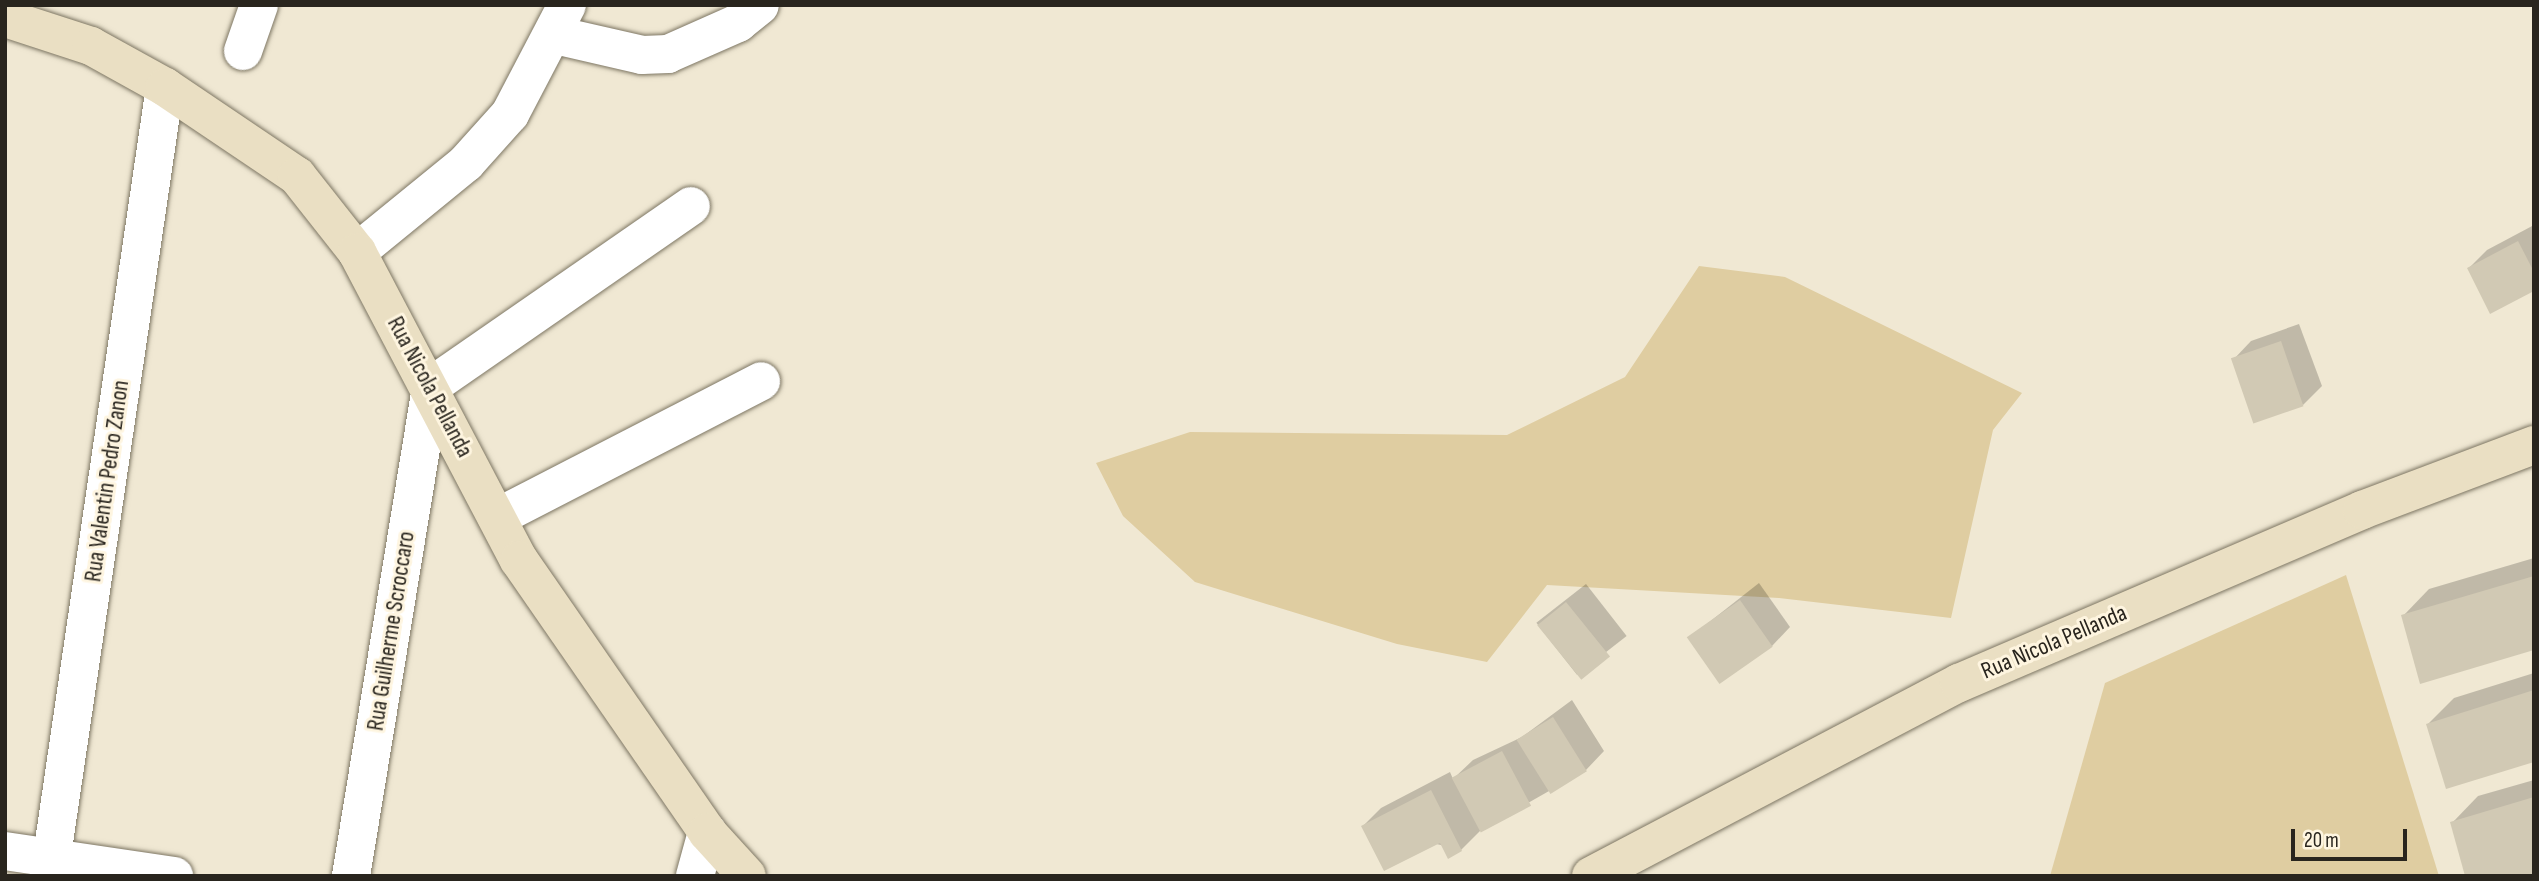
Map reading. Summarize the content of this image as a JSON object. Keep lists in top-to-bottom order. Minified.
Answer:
{"streets":{"main road":["Rua Nicola Pellanda"],"street":["Rua Valentin Pedro Zanon","Rua Guilherme Scroccaro"]},"crossings":[["Rua Nicola Pellanda","Rua Valentin Pedro Zanon"],["Rua Nicola Pellanda","Rua Guilherme Scroccaro"]],"scale_bar":"20 m"}
